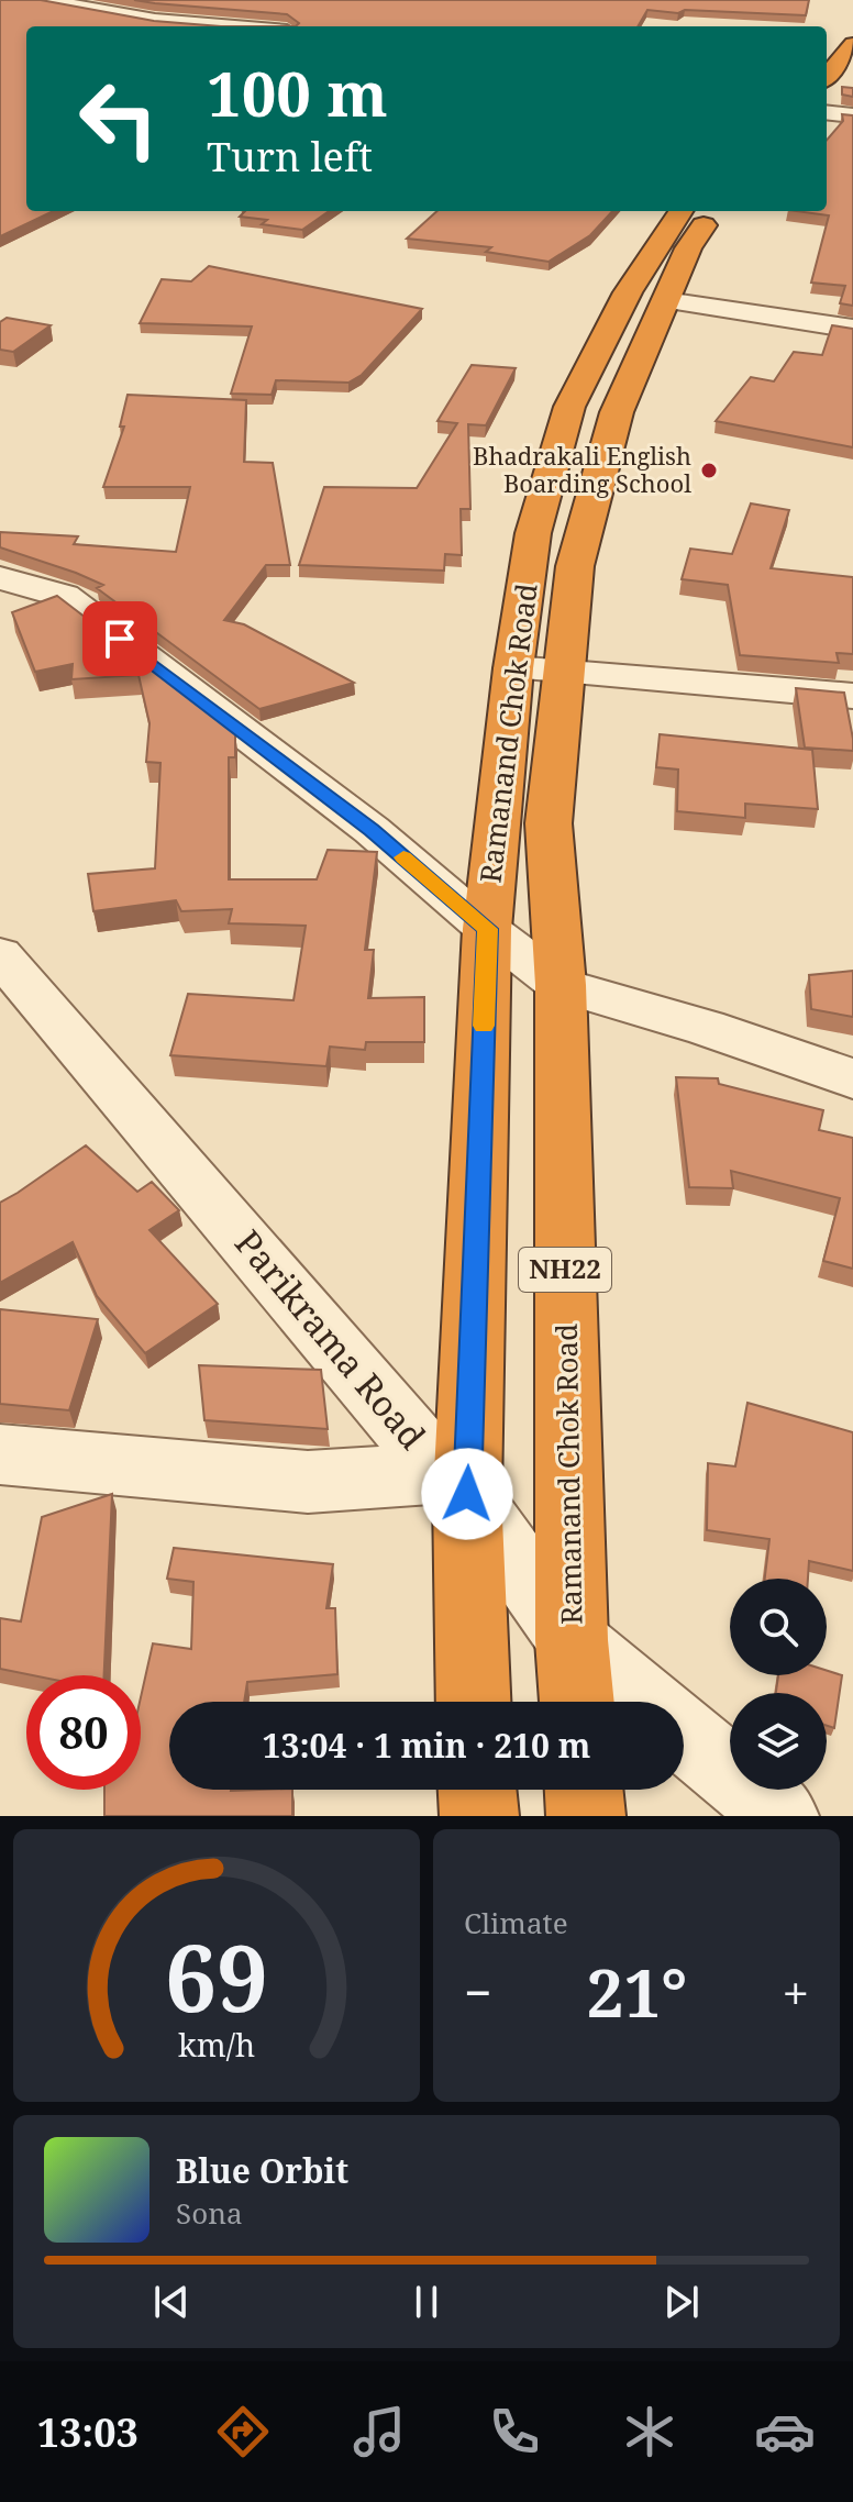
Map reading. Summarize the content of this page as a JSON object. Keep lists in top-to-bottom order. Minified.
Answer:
{"streets":{"highway":["Ramanand Chok Road","NH22"],"street":["Parikrama Road"]},"crossings":[["Ramanand Chok Road","Parikrama Road"]],"places":["Bhadrakali English Boarding School"],"page":{"turn":["100 m","Turn left"],"limit":"80","trip":"13:04 · 1 min · 210 m","tile":"Climate","heat":["−","21°","+"],"song":["Blue Orbit","Sona"],"tabs":"13:03","gauge":["69","km/h"]}}
